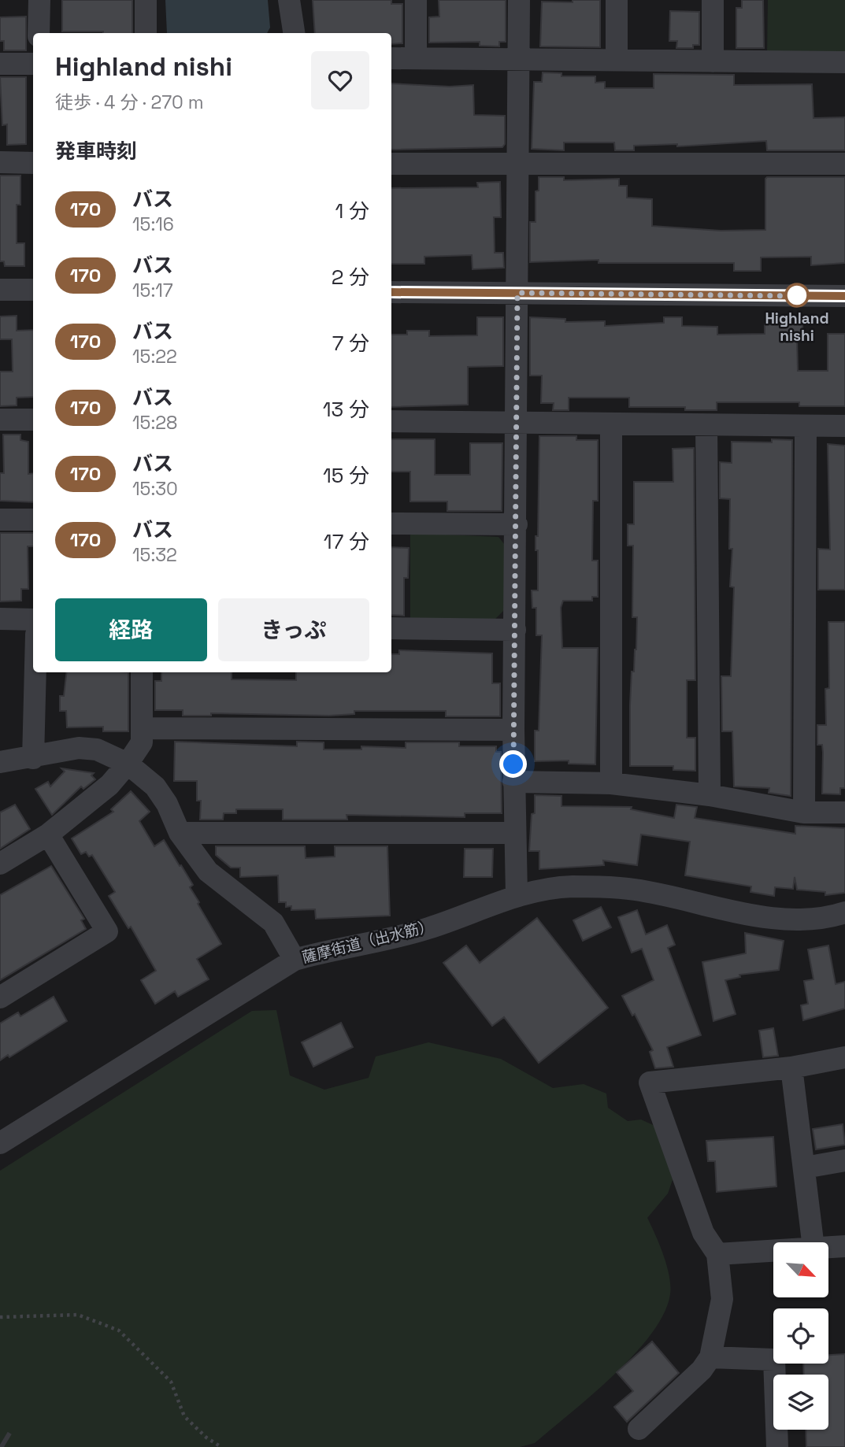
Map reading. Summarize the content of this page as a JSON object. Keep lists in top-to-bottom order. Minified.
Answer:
{"streets":{"street":["薩摩街道（出水筋）"]},"places":["Highland nishi"],"lines":["bus line 170"],"north":"bottom right","page":{"heading":[["Highland nishi","徒歩 · 4 分 · 270 m"],"発車時刻"],"list":[{"mark":"170","name":"バス","note":"15:16","value":"1 分"},{"mark":"170","name":"バス","note":"15:17","value":"2 分"},{"mark":"170","name":"バス","note":"15:22","value":"7 分"},{"mark":"170","name":"バス","note":"15:28","value":"13 分"},{"mark":"170","name":"バス","note":"15:30","value":"15 分"},{"mark":"170","name":"バス","note":"15:32","value":"17 分"}],"buttons":["経路","きっぷ"]}}
